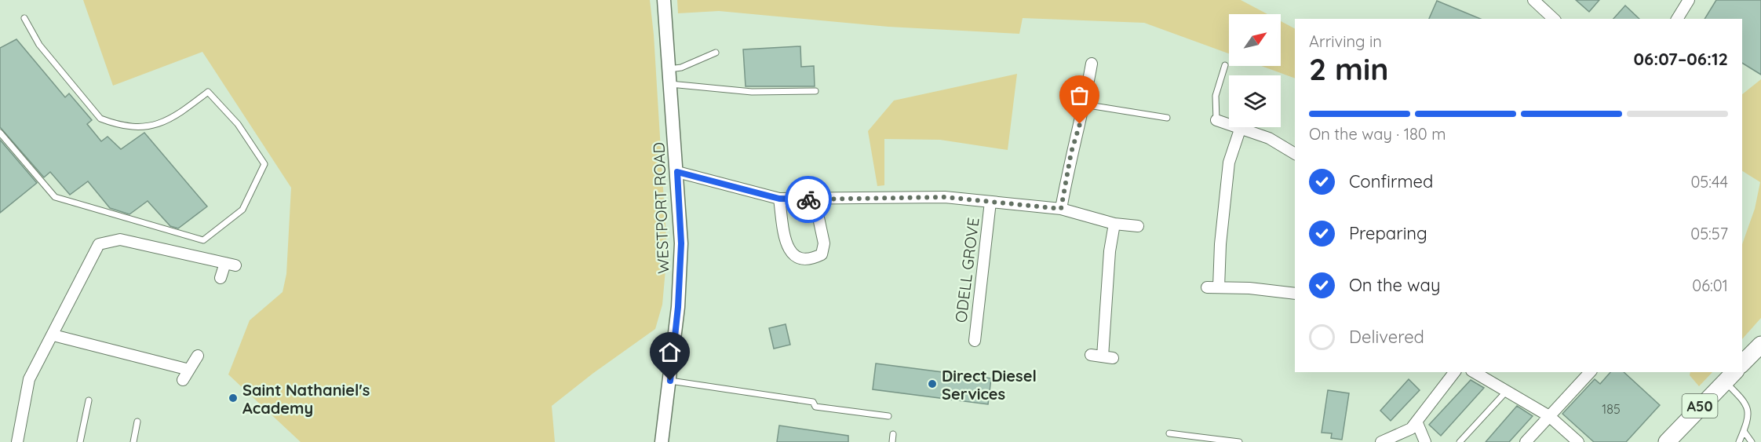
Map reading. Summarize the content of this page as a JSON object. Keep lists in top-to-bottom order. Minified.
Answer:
{"streets":{"main road":["A50"],"street":["WESTPORT ROAD","ODELL GROVE"]},"places":["Direct Diesel Services","Saint Nathaniel's Academy"],"house_numbers":["185"],"north":"top right","page":{"heading":["2 min","Arriving in","06:07–06:12"],"bar":"On the way · 180 m","list":[["Confirmed","05:44"],["Preparing","05:57"],["On the way","06:01"],"Delivered"]}}
